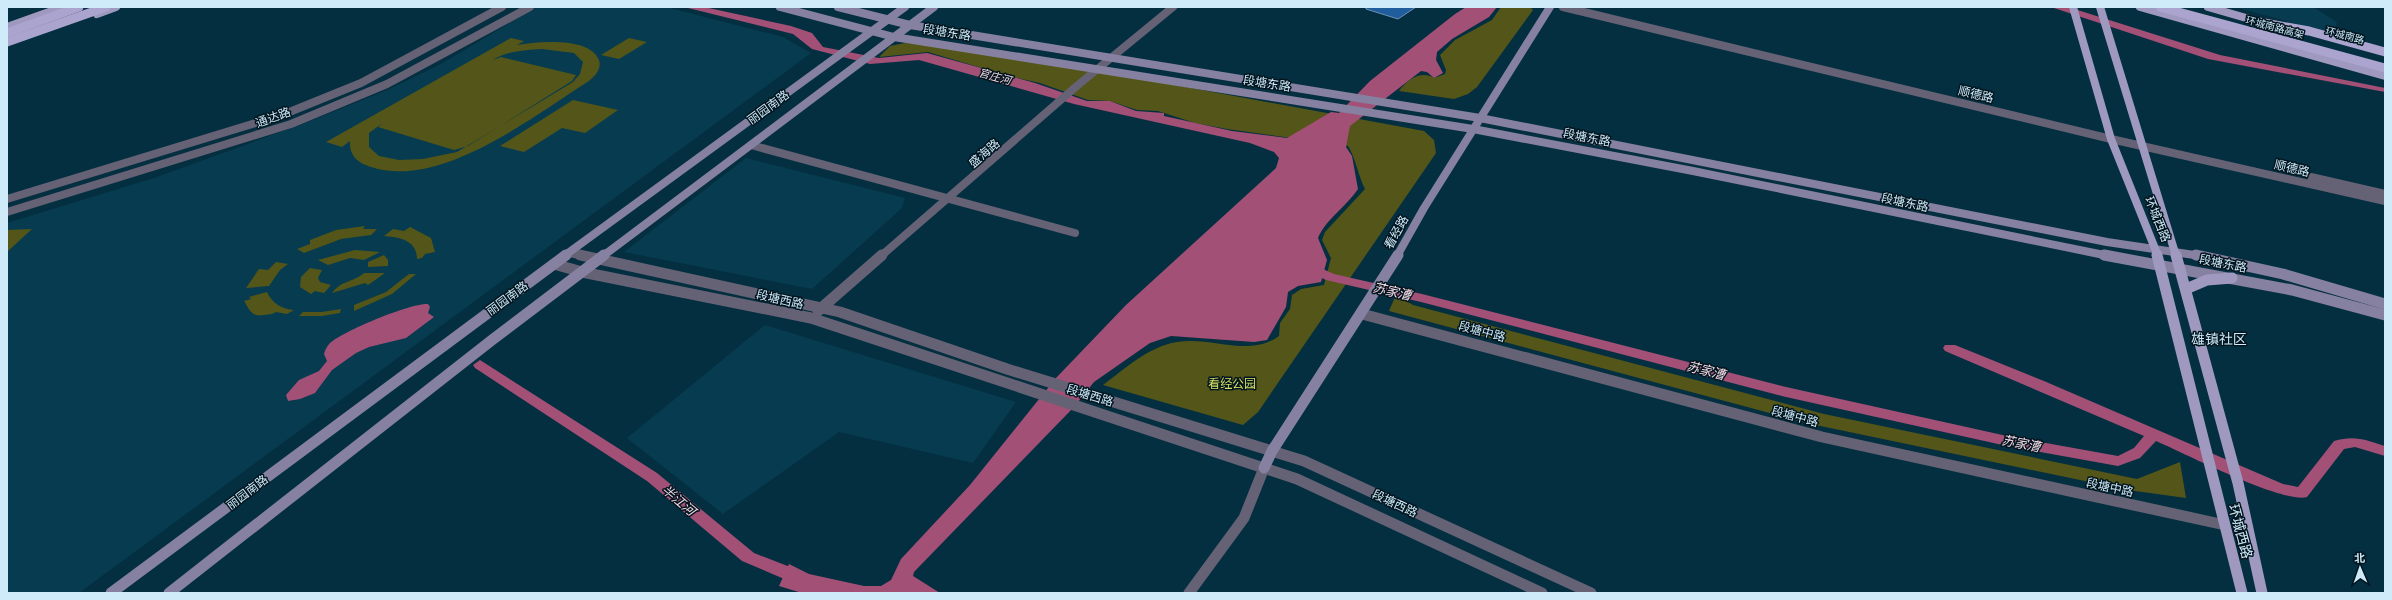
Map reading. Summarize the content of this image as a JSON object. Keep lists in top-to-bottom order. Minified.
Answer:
{"streets":{"highway":["环城南路高架"],"main road":["段塘东路","环城南路","丽园南路","环城西路","看经路"],"street":["顺德路","通达路","盛海路","段塘西路","段塘中路"]},"crossings":[["段塘东路","丽园南路"],["段塘东路","盛海路"],["段塘东路","环城西路"],["段塘东路","看经路"],["顺德路","环城西路"],["丽园南路","段塘西路"],["盛海路","段塘西路"],["环城西路","段塘中路"],["看经路","段塘西路"],["看经路","段塘中路"]],"districts":["雄镇社区"],"water":["官庄河","苏家漕","半江河"],"parks":["看经公园"],"north":"top"}
